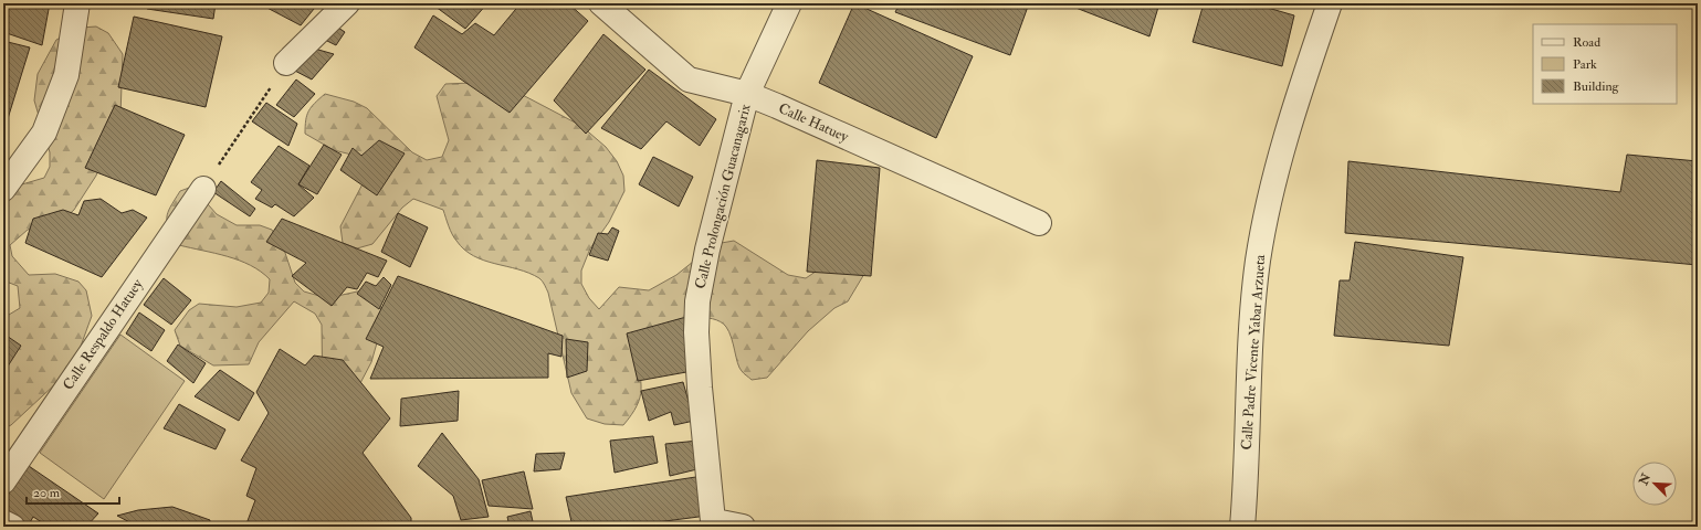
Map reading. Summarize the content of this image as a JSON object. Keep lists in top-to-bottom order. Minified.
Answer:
{"streets":{"street":["Calle Hatuey","Calle Prolongación Guacanagarix","Calle Respaldo Hatuey","Calle Padre Vicente Yabar Arzueta"]},"crossings":[["Calle Hatuey","Calle Prolongación Guacanagarix"]],"legend":["Road","Park","Building"],"scale_bar":"20 m","north":"top left"}
